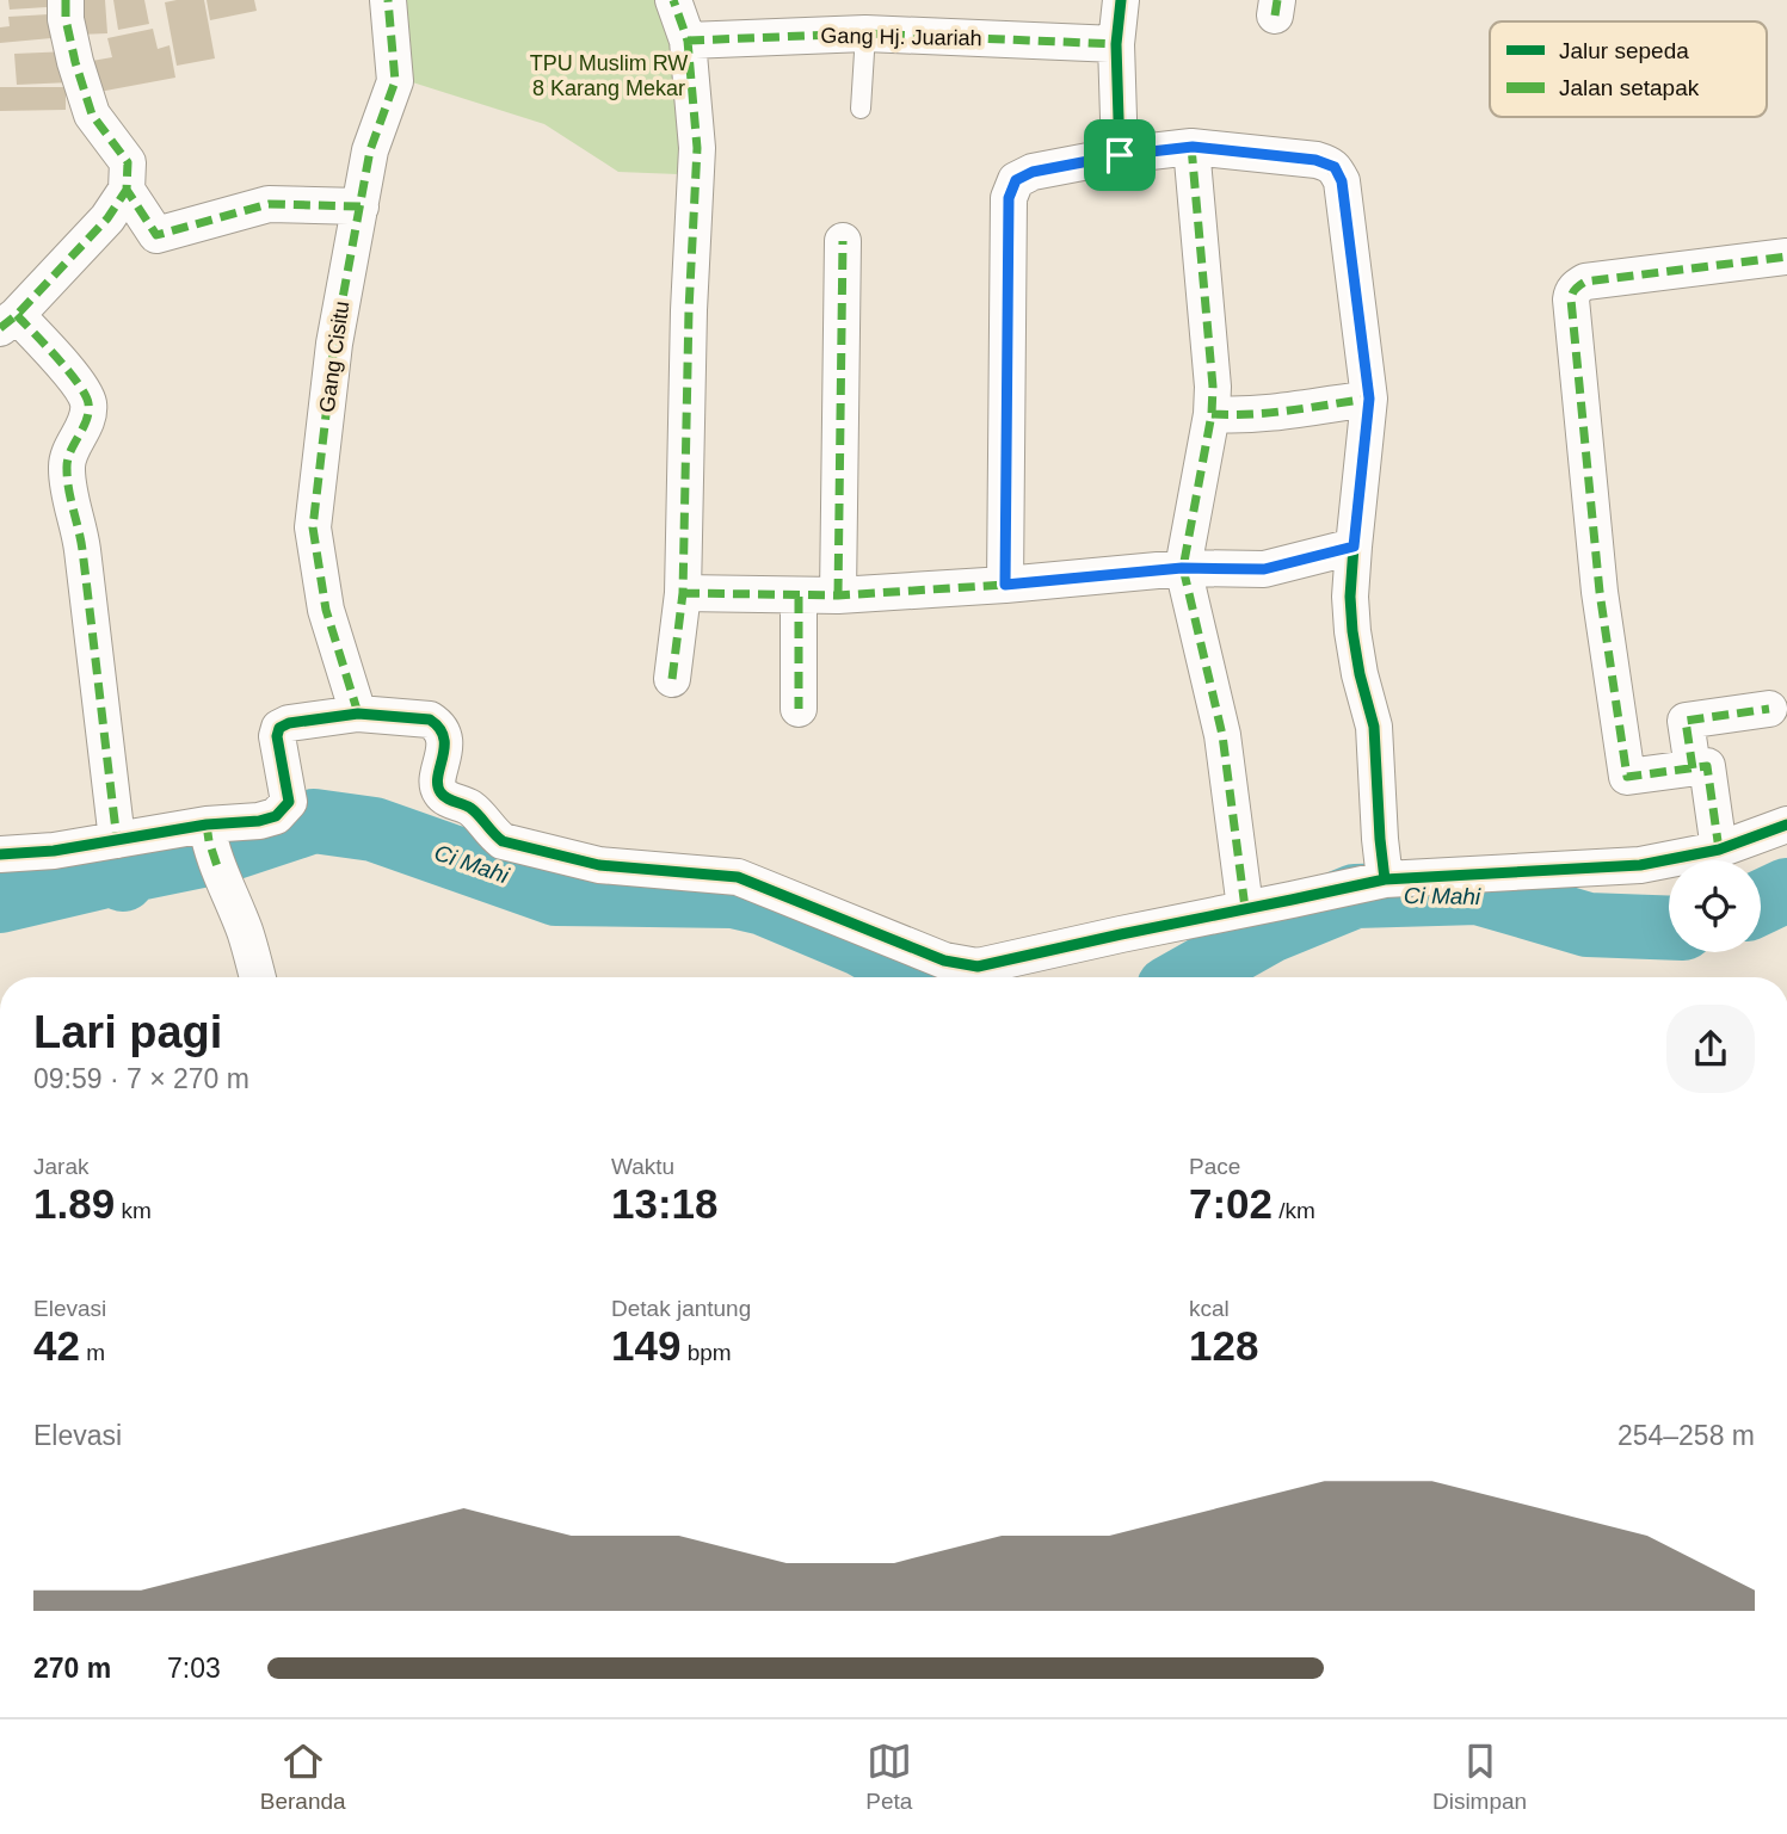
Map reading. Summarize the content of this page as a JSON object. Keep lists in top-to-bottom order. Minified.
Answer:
{"streets":{"street":["Gang Hj. Juariah","Gang Cisitu"]},"water":["Ci Mahi"],"parks":["TPU Muslim RW 8 Karang Mekar"],"legend":["Jalur sepeda","Jalan setapak"],"page":{"heading":["Lari pagi","09:59 · 7 × 270 m"],"stats":[["Jarak","1.89 km"],["Waktu","13:18"],["Pace","7:02 /km"],["Elevasi","42 m"],["Detak jantung","149 bpm"],["kcal","128"]],"chart":["Elevasi","254–258 m"],"list":[{"name":"270 m","note":"7:03"}],"tabs":["Beranda","Peta","Disimpan"]}}
